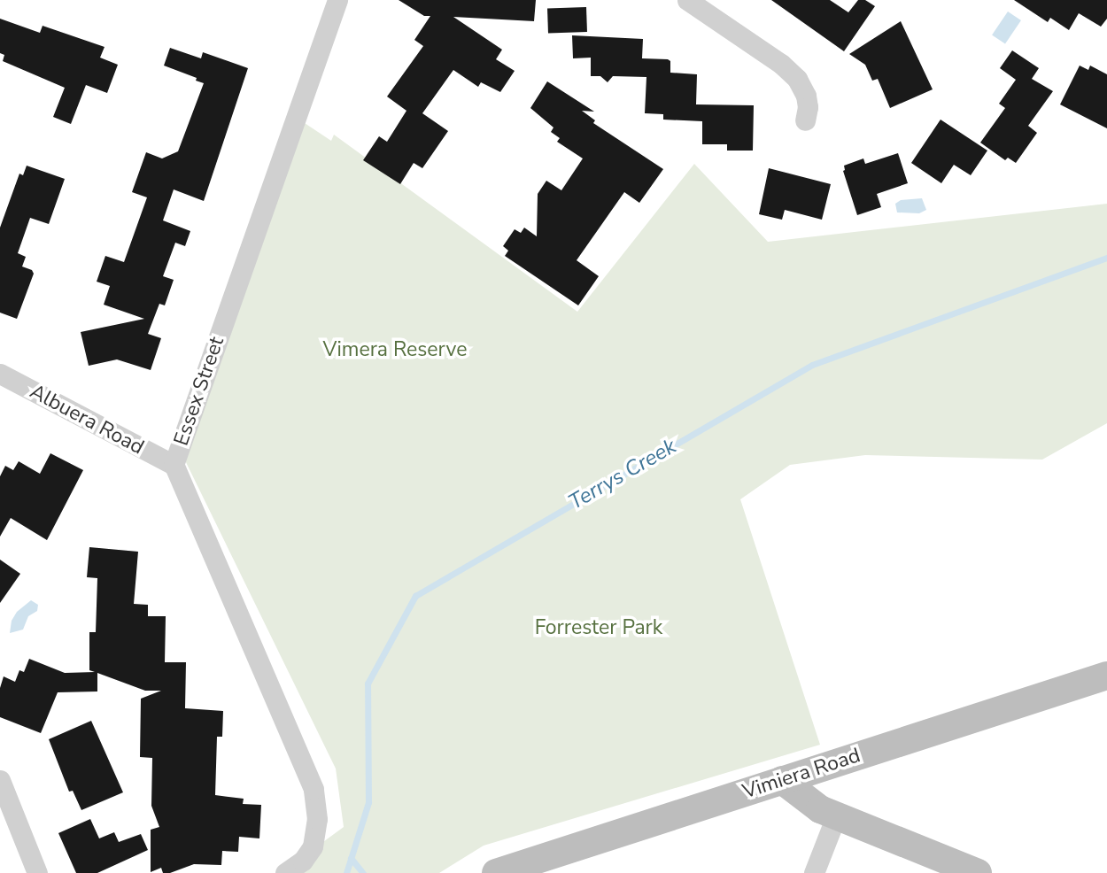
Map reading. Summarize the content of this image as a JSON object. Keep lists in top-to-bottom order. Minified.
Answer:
{"streets":{"street":["Essex Street","Albuera Road","Vimiera Road"]},"crossings":[["Essex Street","Albuera Road"]],"water":["Terrys Creek"],"parks":["Vimera Reserve","Forrester Park"]}
